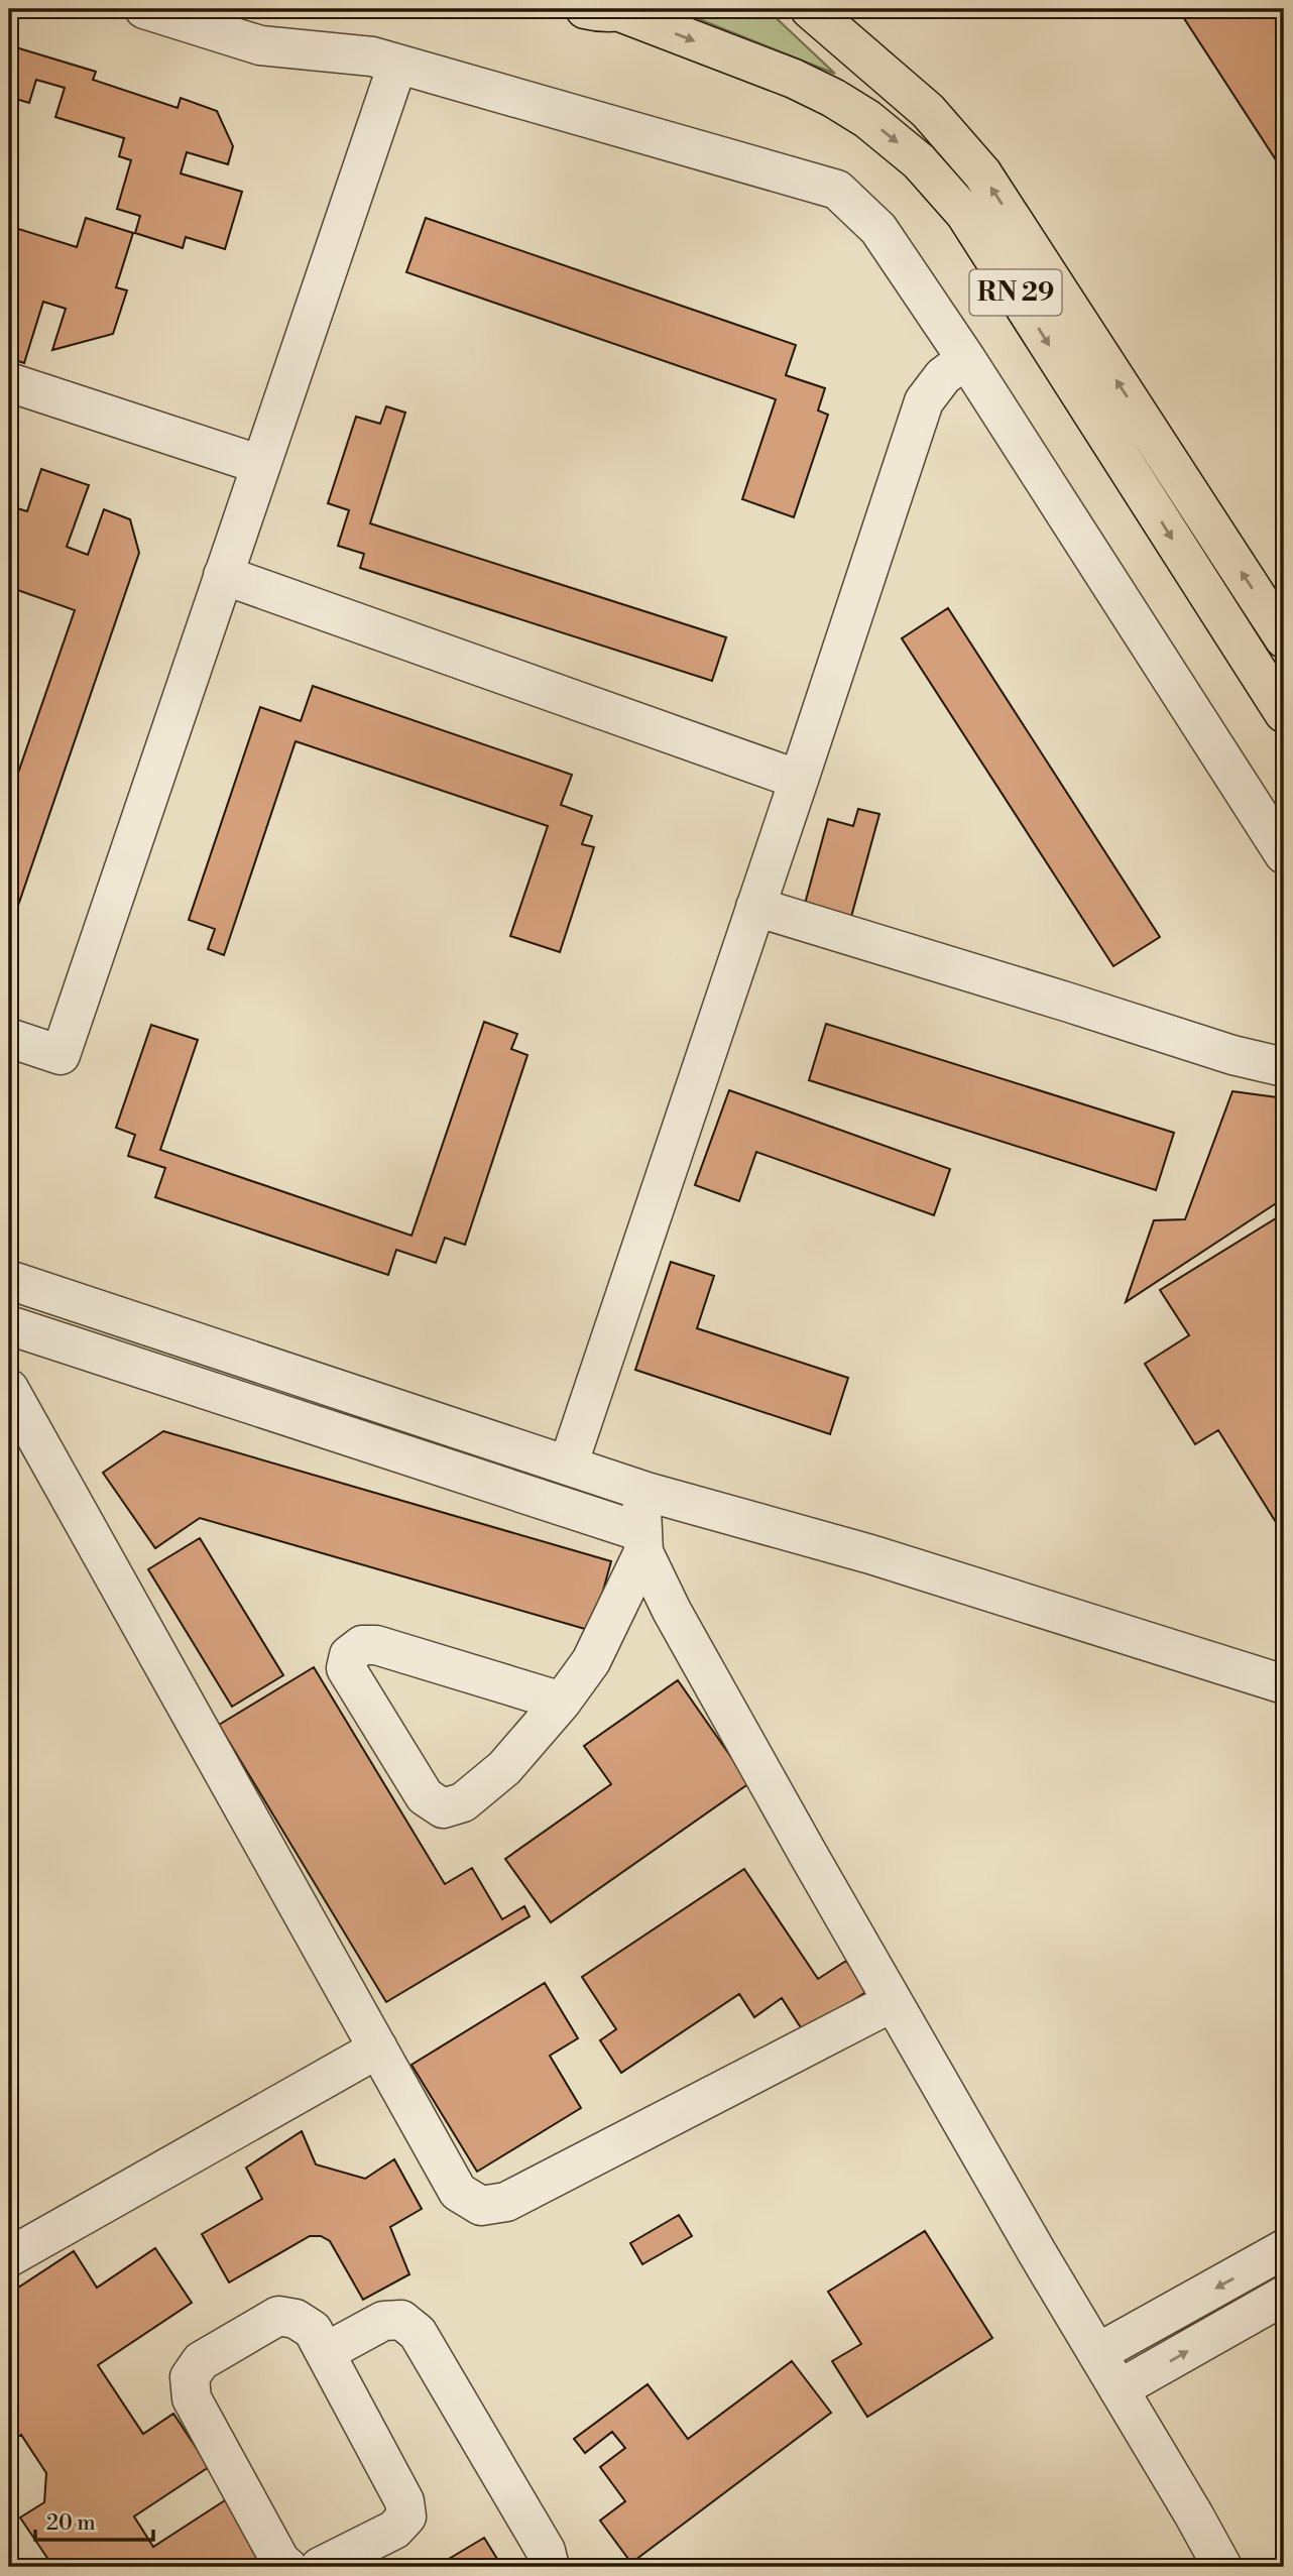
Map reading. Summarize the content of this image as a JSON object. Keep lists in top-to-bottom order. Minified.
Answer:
{"streets":{"main road":["RN 29"]},"scale_bar":"20 m"}
